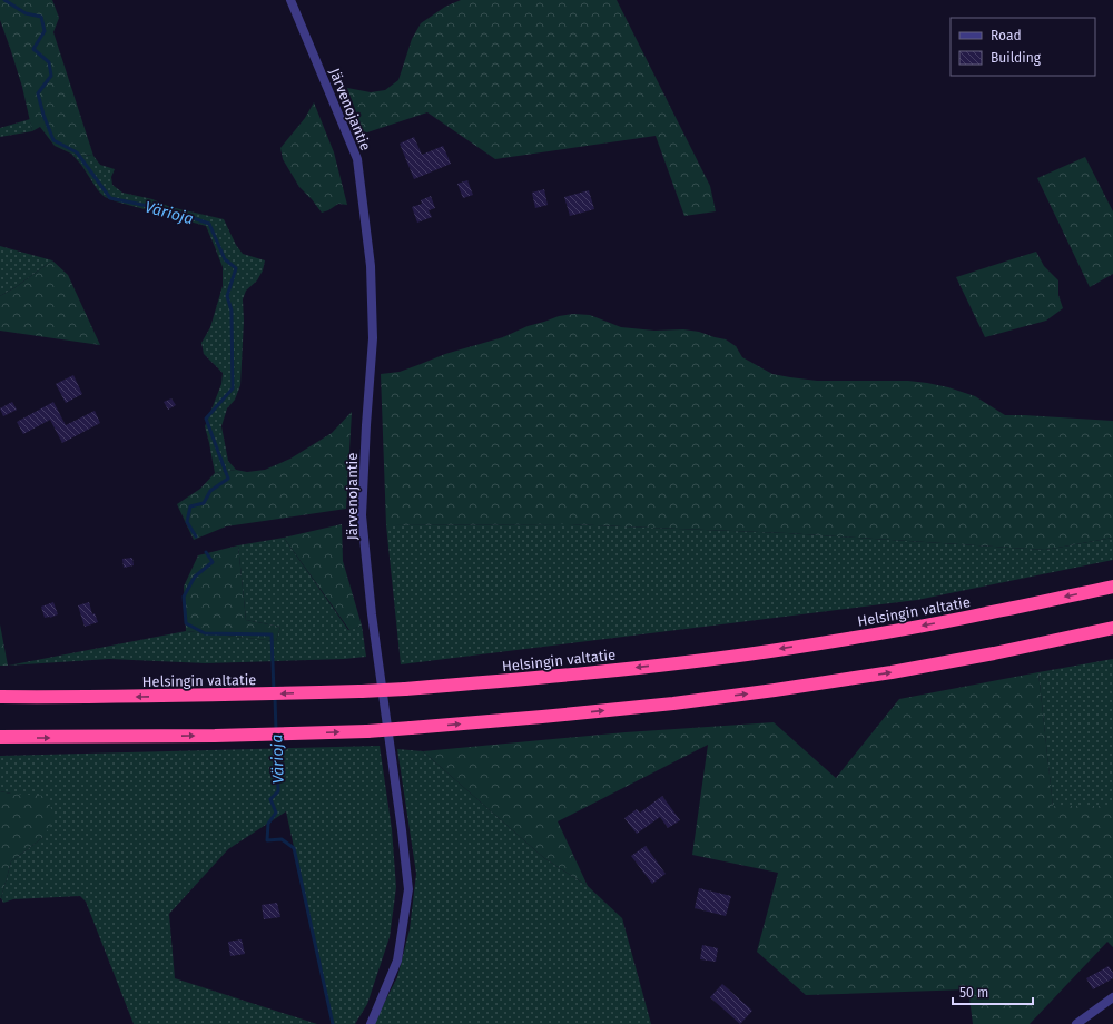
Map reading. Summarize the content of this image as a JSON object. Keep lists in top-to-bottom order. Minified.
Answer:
{"streets":{"highway":["Helsingin valtatie"],"street":["Järvenojantie"]},"water":["Värioja"],"legend":["Road","Building"],"scale_bar":"50 m"}
